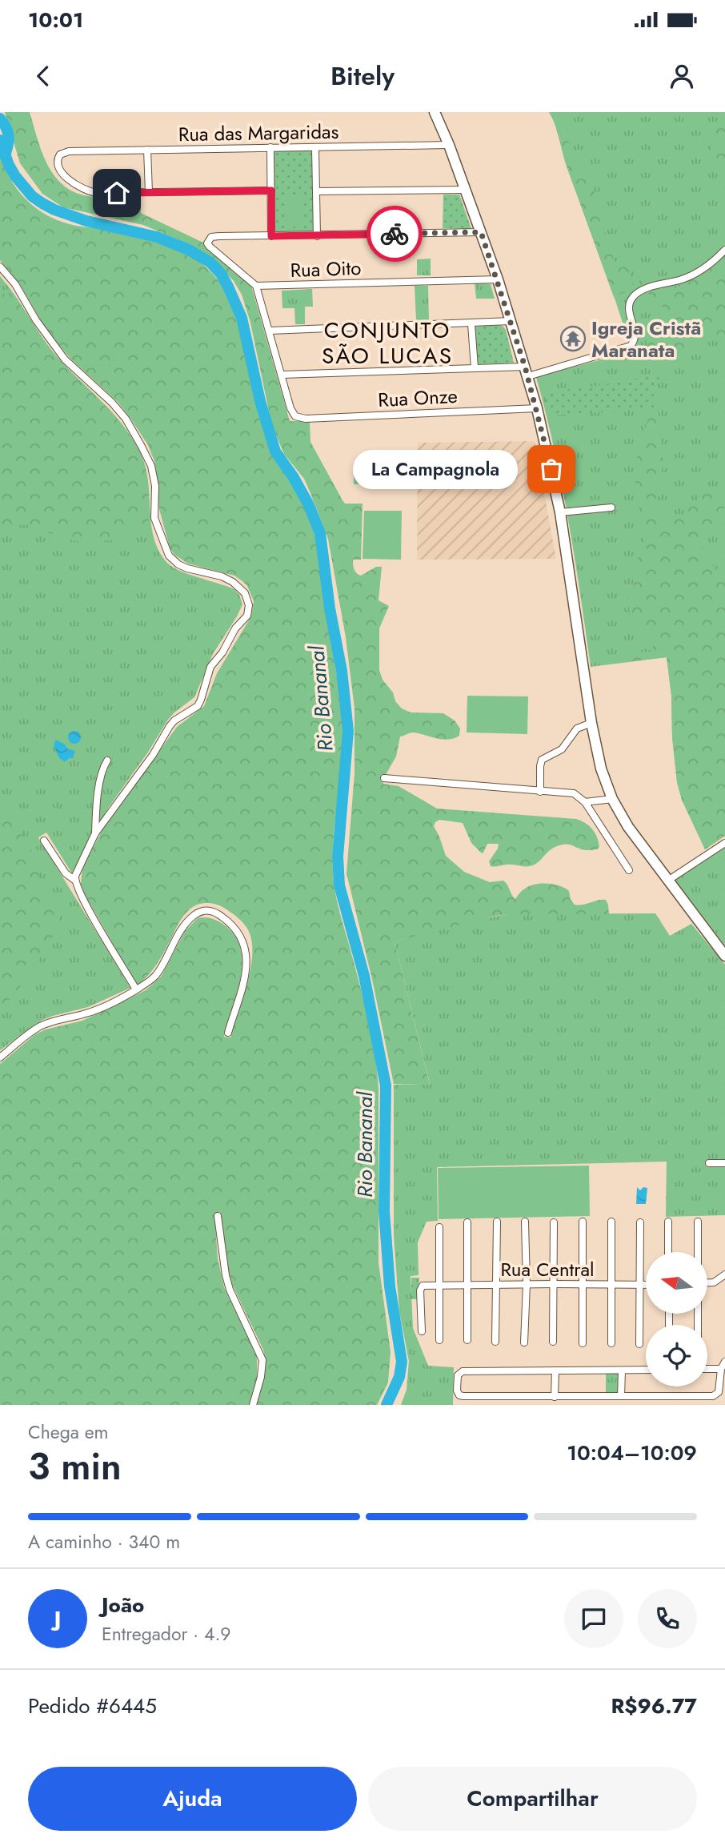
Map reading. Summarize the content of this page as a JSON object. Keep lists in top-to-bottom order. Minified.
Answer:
{"streets":{"street":["Rua das Margaridas","Rua Oito","Rua Onze","Rua Central"]},"districts":["CONJUNTO SÃO LUCAS"],"water":["Rio Bananal"],"places":{"temple":["Igreja Cristã Maranata"],"other":["La Campagnola"]},"north":"left","page":{"status":"10:01","header":"Bitely","bubble":"La Campagnola","heading":["3 min","Chega em","10:04–10:09"],"panel":["João","Entregador · 4.9","Pedido #6445","R$96.77"],"bar":"A caminho · 340 m","round":"J","buttons":["Ajuda","Compartilhar"]}}
